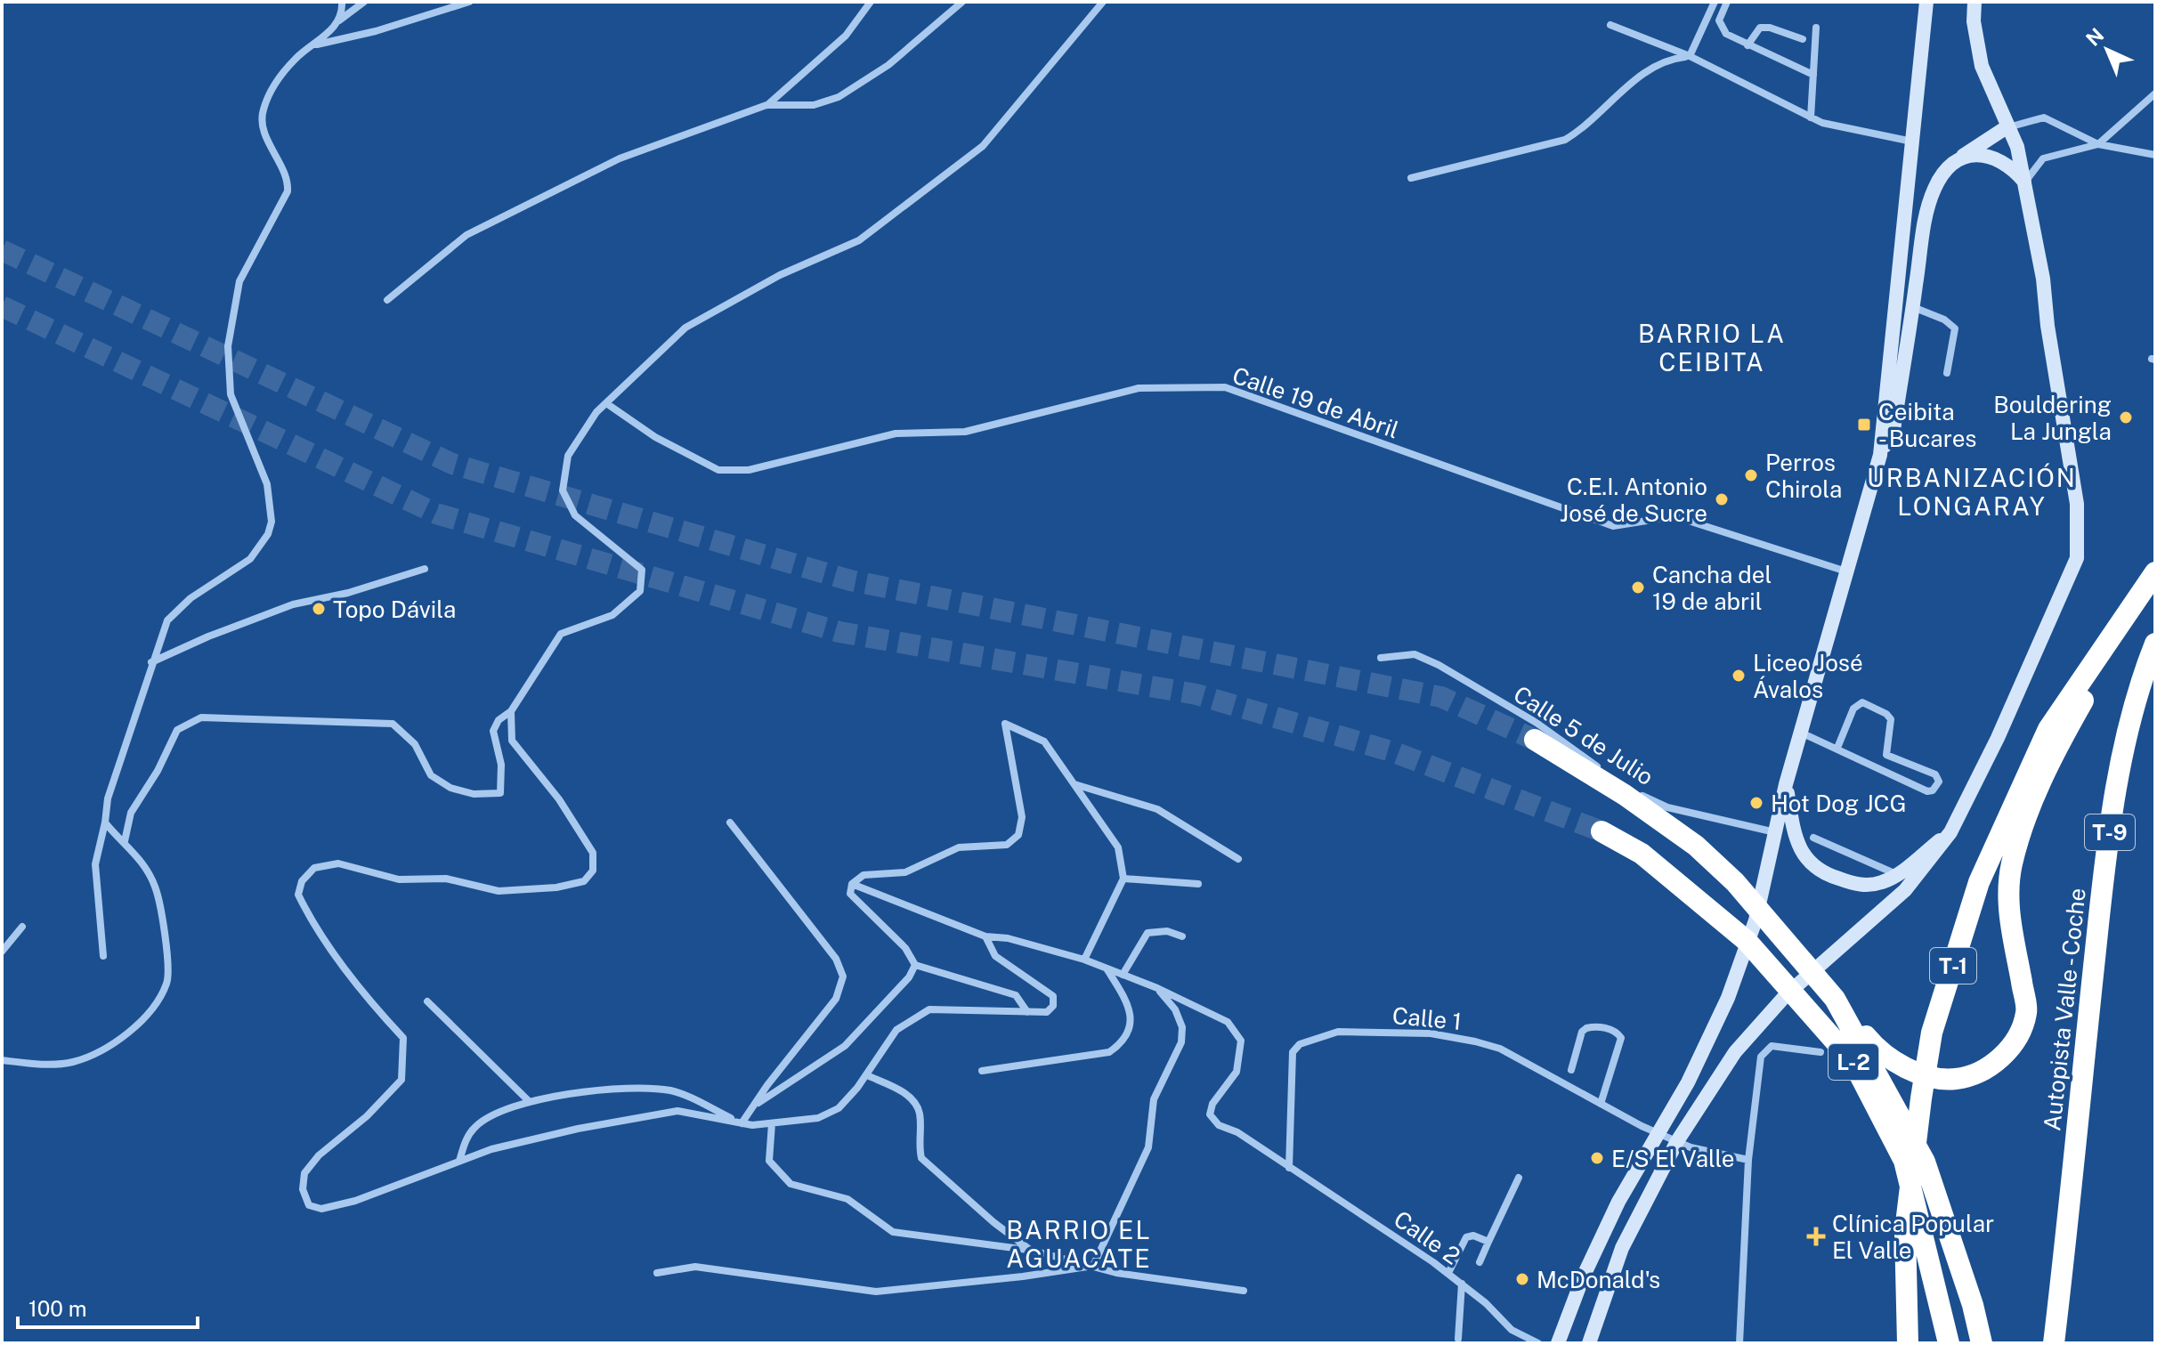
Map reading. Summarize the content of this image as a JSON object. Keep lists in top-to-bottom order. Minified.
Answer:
{"streets":{"highway":["T-9","T-1","Autopista Valle - Coche","L-2"],"street":["Calle 19 de Abril","Calle 5 de Julio","Calle 1","Calle 2"]},"crossings":[["Calle 1","Calle 2"]],"districts":["BARRIO LA CEIBITA","URBANIZACIÓN LONGARAY","BARRIO EL AGUACATE"],"places":{"other":["Bouldering La Jungla","Perros Chirola","C.E.I. Antonio José de Sucre","Cancha del 19 de abril","Topo Dávila","Liceo José Ávalos","Hot Dog JCG","E/S El Valle","McDonald's"],"transit":["Ceibita - Bucares"],"health":["Clínica Popular El Valle"]},"scale_bar":"100 m","north":"top left"}
